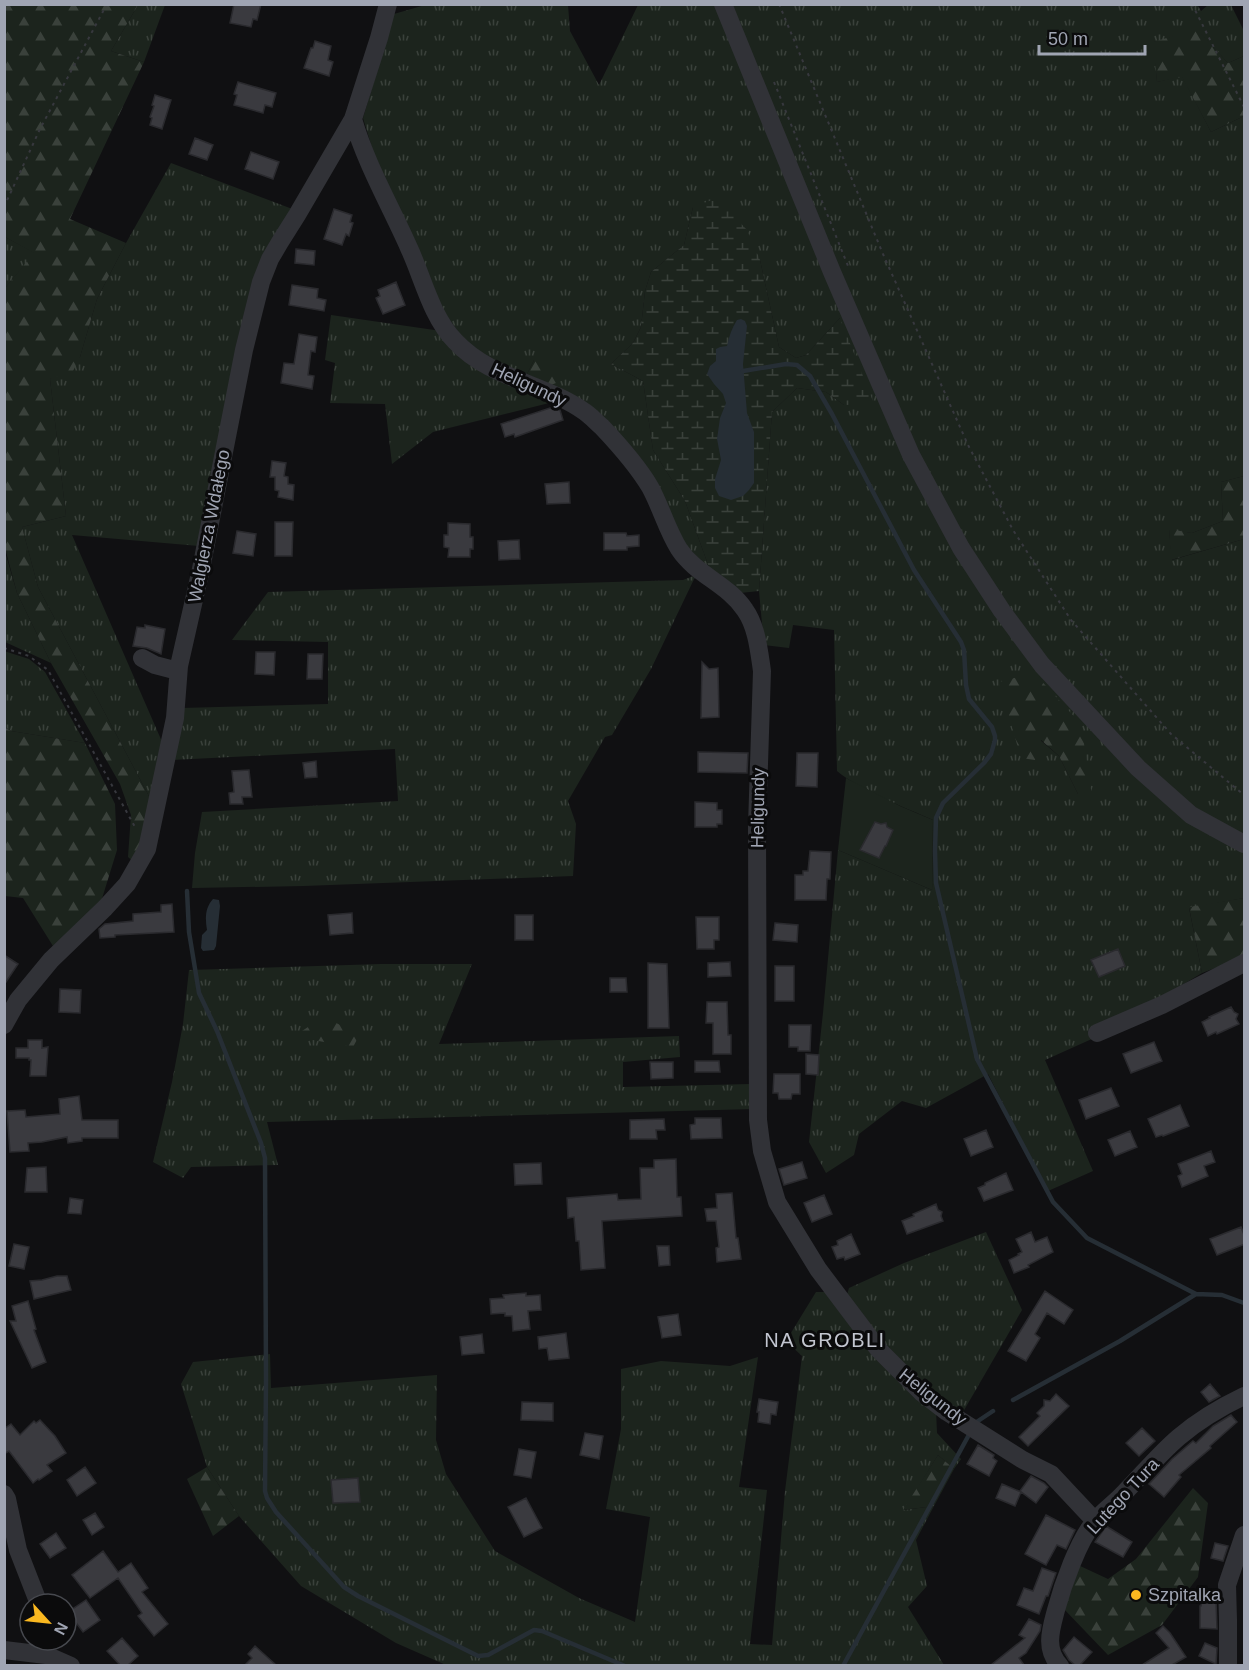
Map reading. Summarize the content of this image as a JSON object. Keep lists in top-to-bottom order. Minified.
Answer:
{"streets":{"street":["Heligundy","Walgierza Wdałego","Lutego Tura"]},"crossings":[["Heligundy","Walgierza Wdałego"],["Heligundy","Lutego Tura"]],"districts":["NA GROBLI"],"places":["Szpitalka"],"scale_bar":"50 m","north":"bottom right"}
